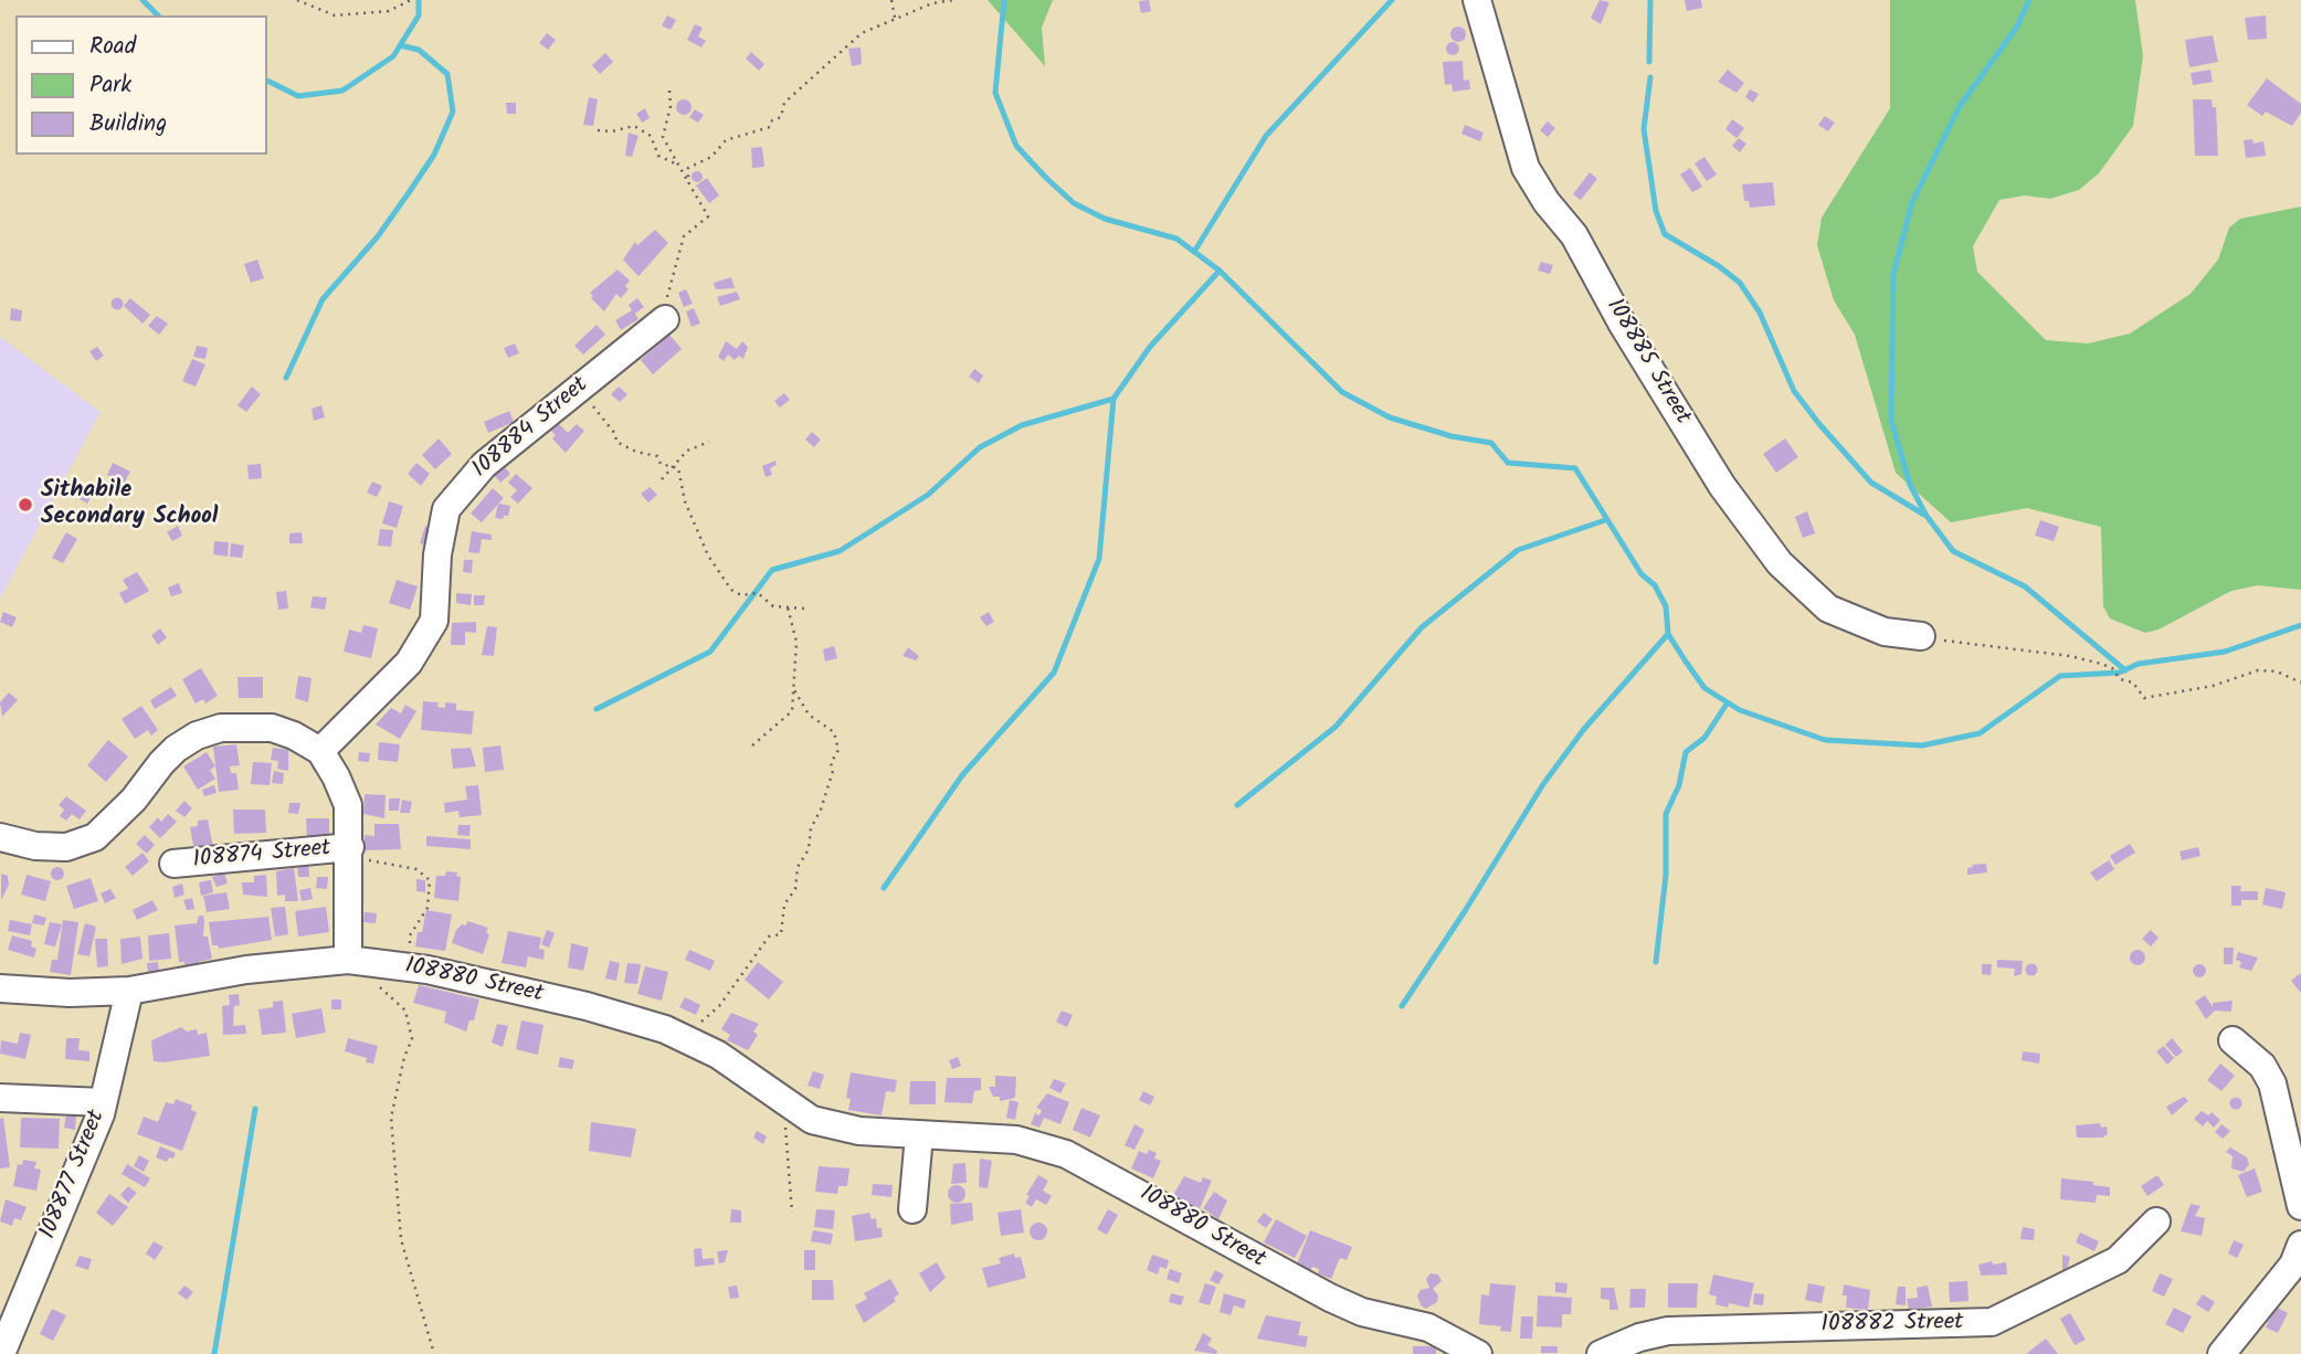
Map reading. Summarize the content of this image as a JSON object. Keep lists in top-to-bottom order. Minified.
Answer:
{"streets":{"street":["108885 Street","108884 Street","108874 Street","108880 Street","108877 Street","108882 Street"]},"crossings":[["108884 Street","108874 Street"],["108874 Street","108880 Street"],["108880 Street","108877 Street"]],"places":["Sithabile Secondary School"],"legend":["Road","Park","Building"]}
